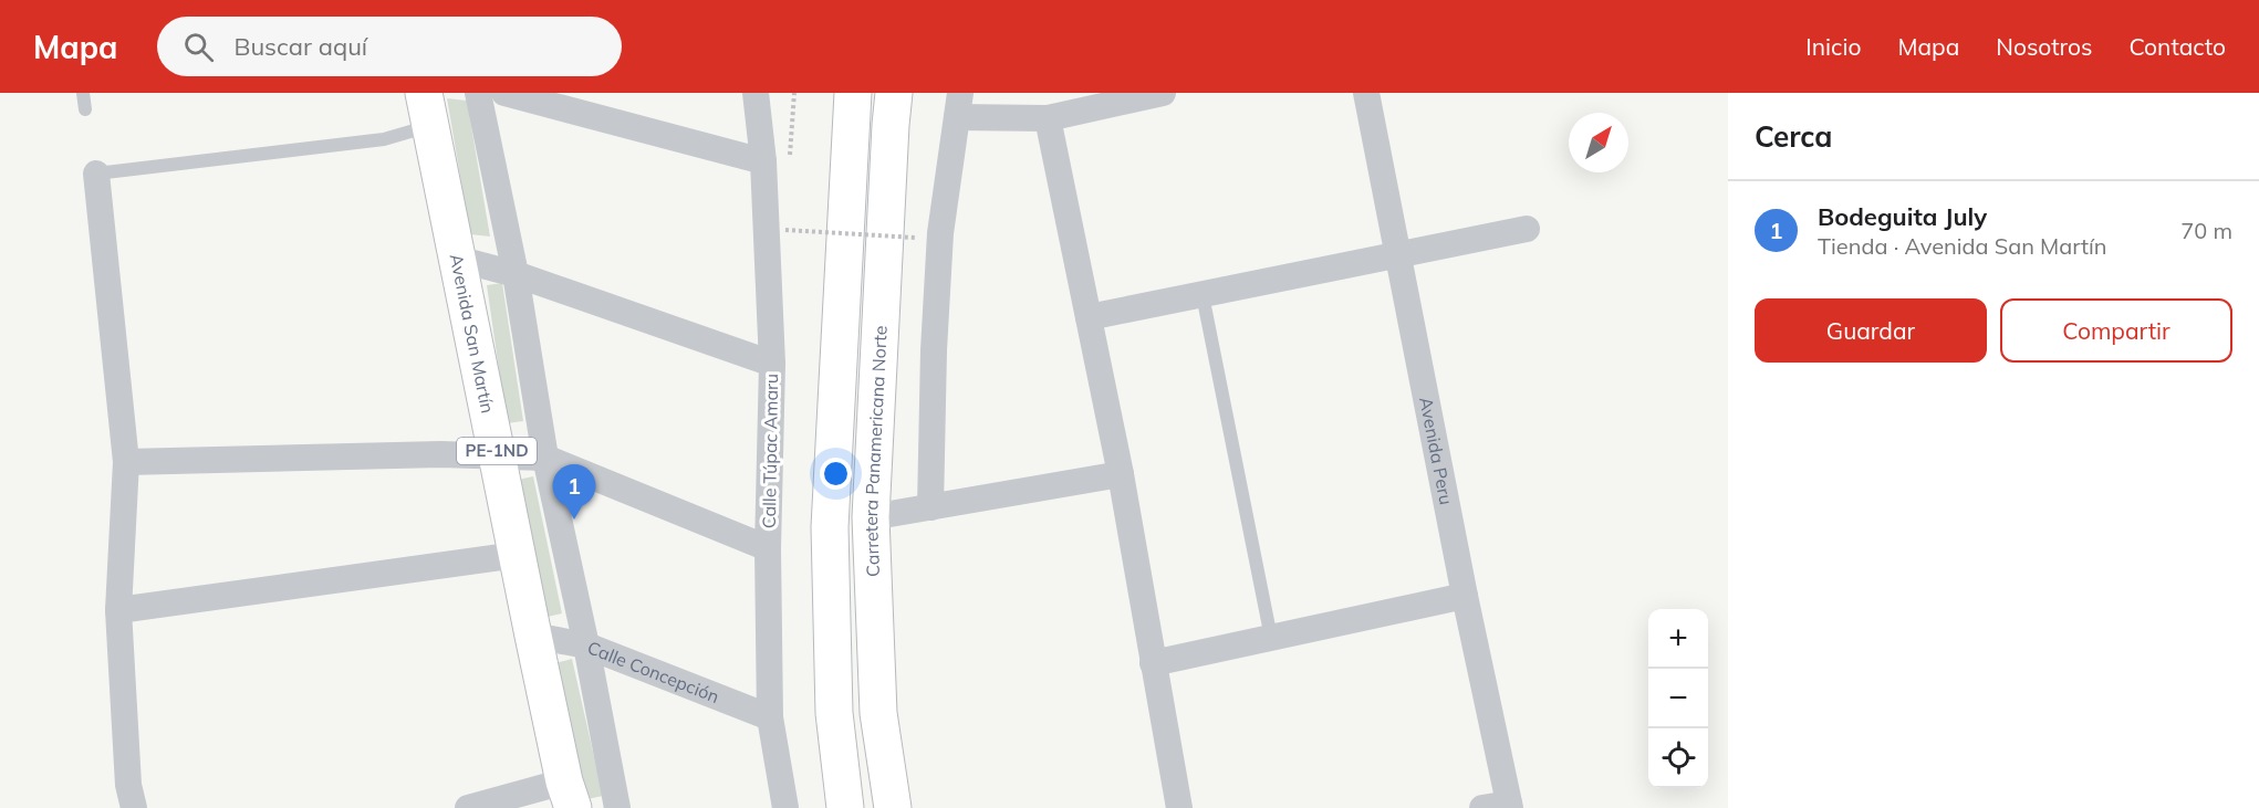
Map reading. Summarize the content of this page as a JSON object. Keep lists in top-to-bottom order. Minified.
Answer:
{"streets":{"main road":["Avenida San Martín","PE-1ND","Carretera Panamericana Norte"],"street":["Calle Túpac Amaru","Avenida Peru","Calle Concepción"]},"crossings":[["Avenida San Martín","Calle Concepción"],["Calle Túpac Amaru","Calle Concepción"]],"north":"top right","page":{"header":"Mapa","search":"Buscar aquí","nav":["Inicio","Mapa","Nosotros","Contacto"],"heading":"Cerca","list":[{"mark":"1","name":"Bodeguita July","note":"Tienda · Avenida San Martín","value":"70 m"}],"buttons":["Guardar","Compartir"],"pins":"1","map_buttons":["+","−"]}}
